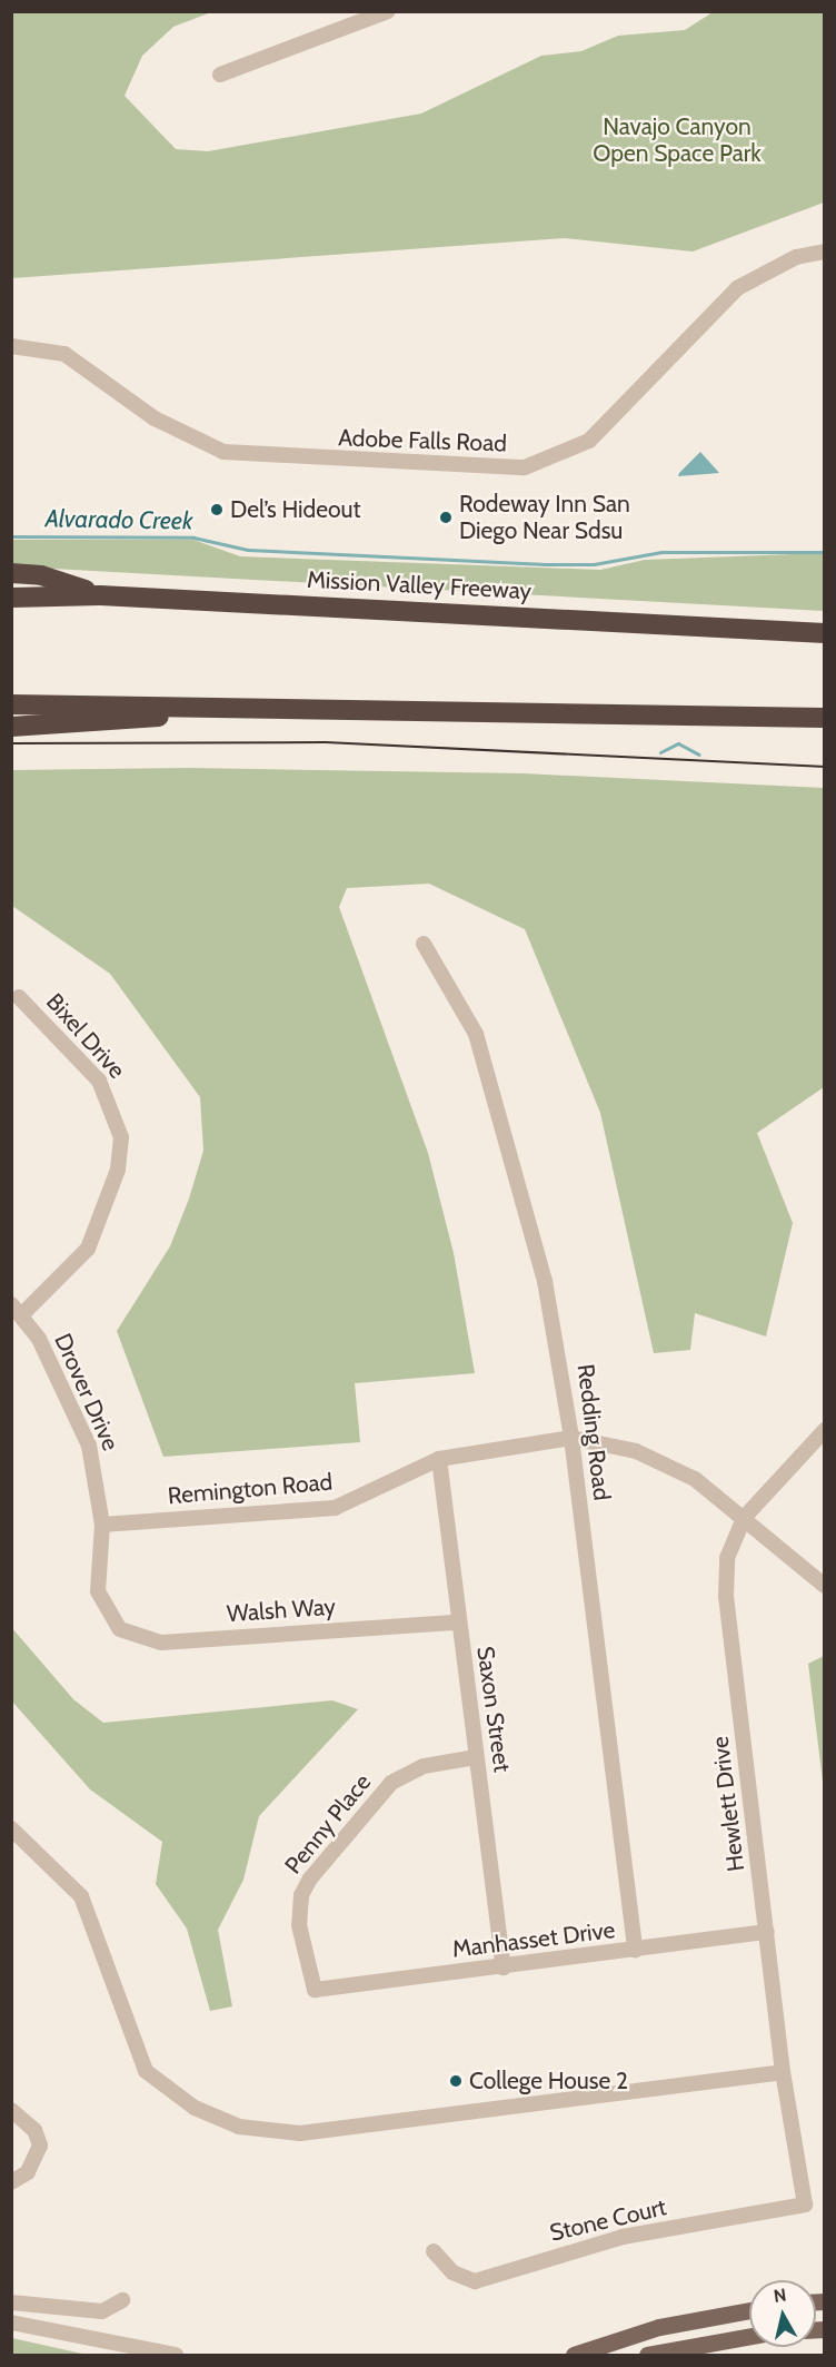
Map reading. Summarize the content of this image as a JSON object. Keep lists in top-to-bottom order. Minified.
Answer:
{"streets":{"highway":["Mission Valley Freeway"],"street":["Adobe Falls Road","Bixel Drive","Drover Drive","Redding Road","Remington Road","Walsh Way","Saxon Street","Hewlett Drive","Penny Place","Manhasset Drive","Stone Court"]},"crossings":[["Bixel Drive","Drover Drive"],["Drover Drive","Remington Road"],["Drover Drive","Walsh Way"],["Redding Road","Remington Road"],["Redding Road","Manhasset Drive"],["Remington Road","Saxon Street"],["Remington Road","Hewlett Drive"],["Walsh Way","Saxon Street"],["Saxon Street","Penny Place"],["Saxon Street","Manhasset Drive"],["Hewlett Drive","Manhasset Drive"],["Hewlett Drive","Stone Court"],["Penny Place","Manhasset Drive"]],"water":["Alvarado Creek"],"parks":["Navajo Canyon Open Space Park"],"places":["Del’s Hideout","Rodeway Inn San Diego Near Sdsu","College House 2"],"north":"top"}
